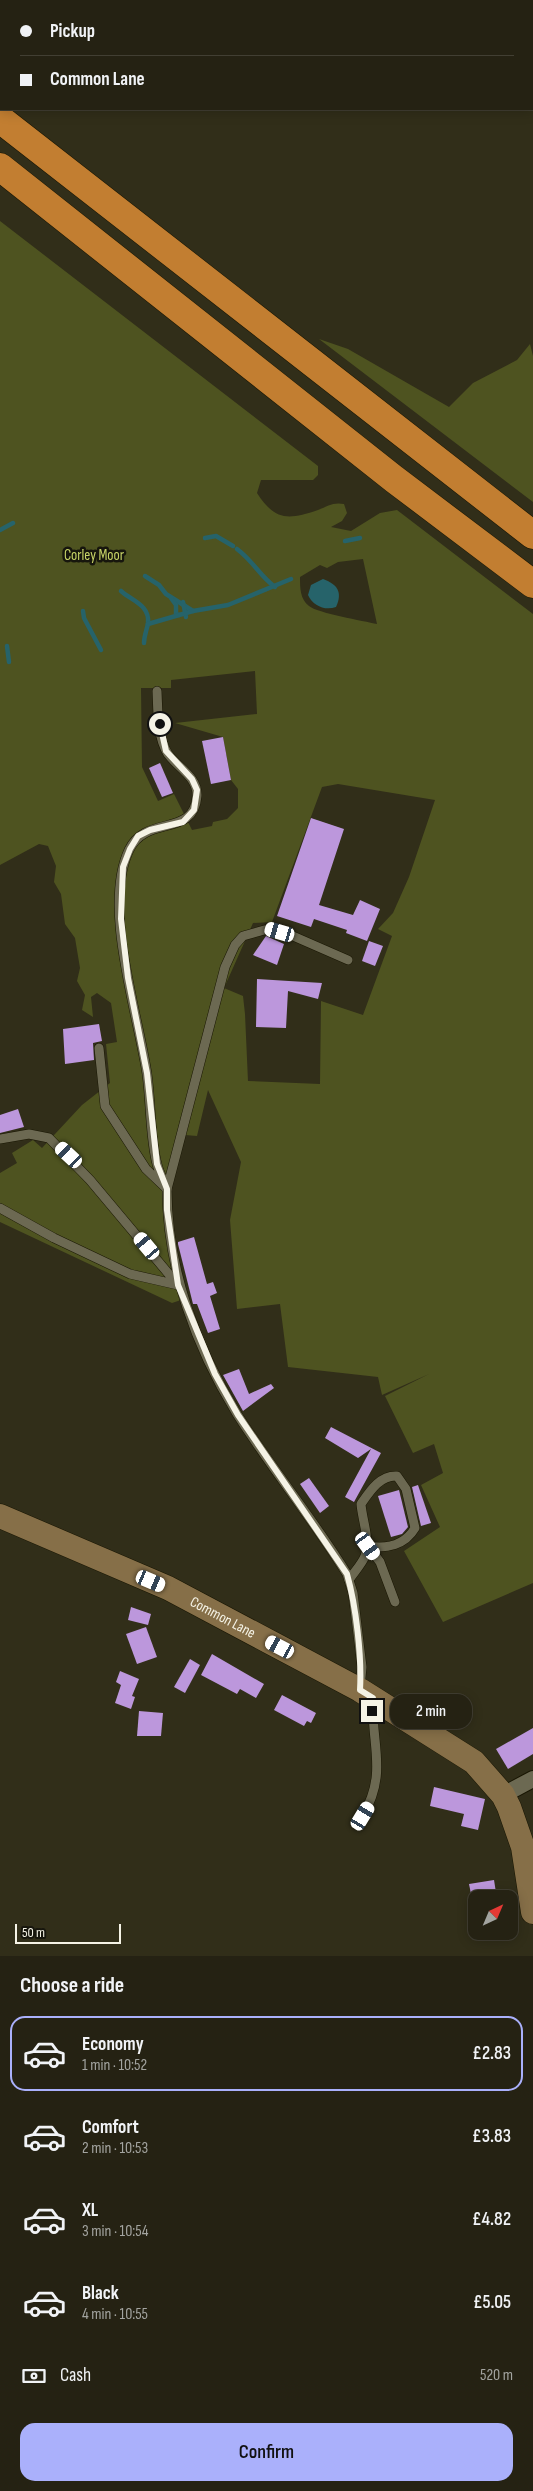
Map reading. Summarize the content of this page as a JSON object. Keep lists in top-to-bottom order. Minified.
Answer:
{"streets":{"street":["Common Lane"]},"parks":["Corley Moor"],"scale_bar":"50 m","north":"top right","page":{"banner":["Pickup","Common Lane"],"bubble":"2 min","scale":"50 m","heading":"Choose a ride","list":[{"name":"Economy","note":"1 min · 10:52","value":"£2.83"},{"name":"Comfort","note":"2 min · 10:53","value":"£3.83"},{"name":"XL","note":"3 min · 10:54","value":"£4.82"},{"name":"Black","note":"4 min · 10:55","value":"£5.05"}],"pay":["Cash","520 m"],"buttons":"Confirm"}}
